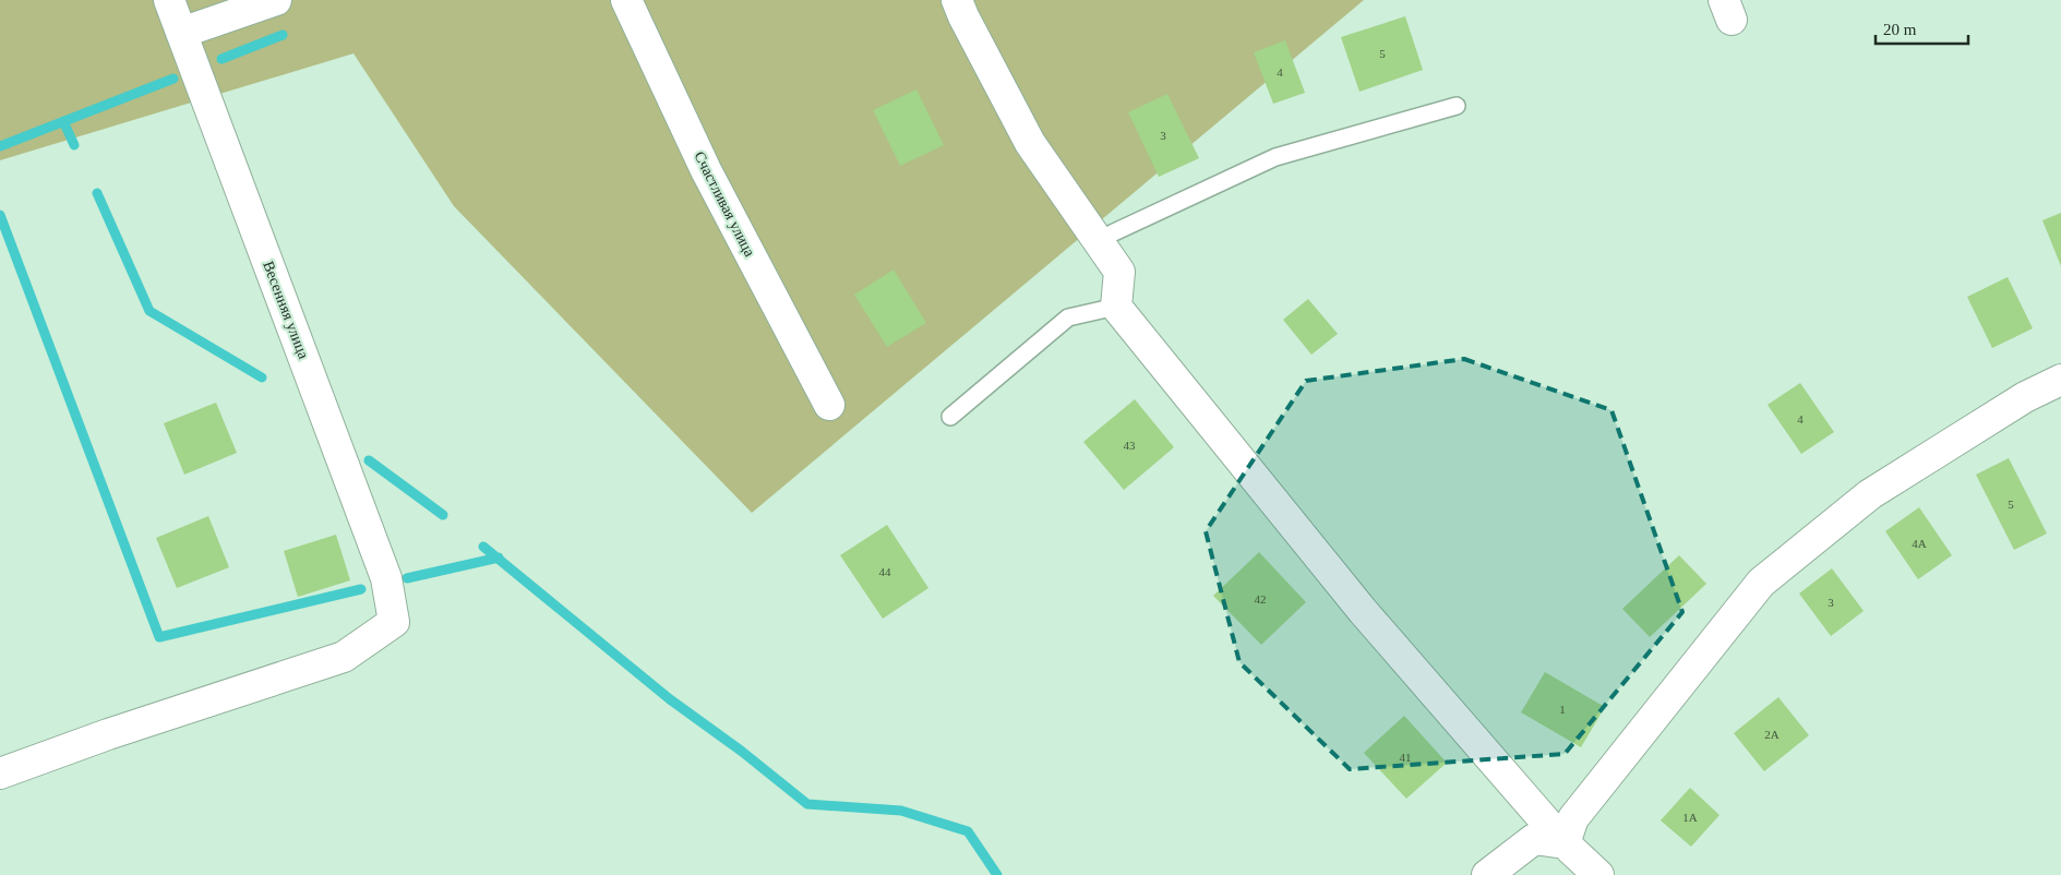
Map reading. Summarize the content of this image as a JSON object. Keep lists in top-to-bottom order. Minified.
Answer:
{"streets":{"street":["Счастливая улица","Весенняя улица"]},"house_numbers":["5","4","3","4","43","5","4А","44","42","3","1","2А","41","1А"],"scale_bar":"20 m"}
